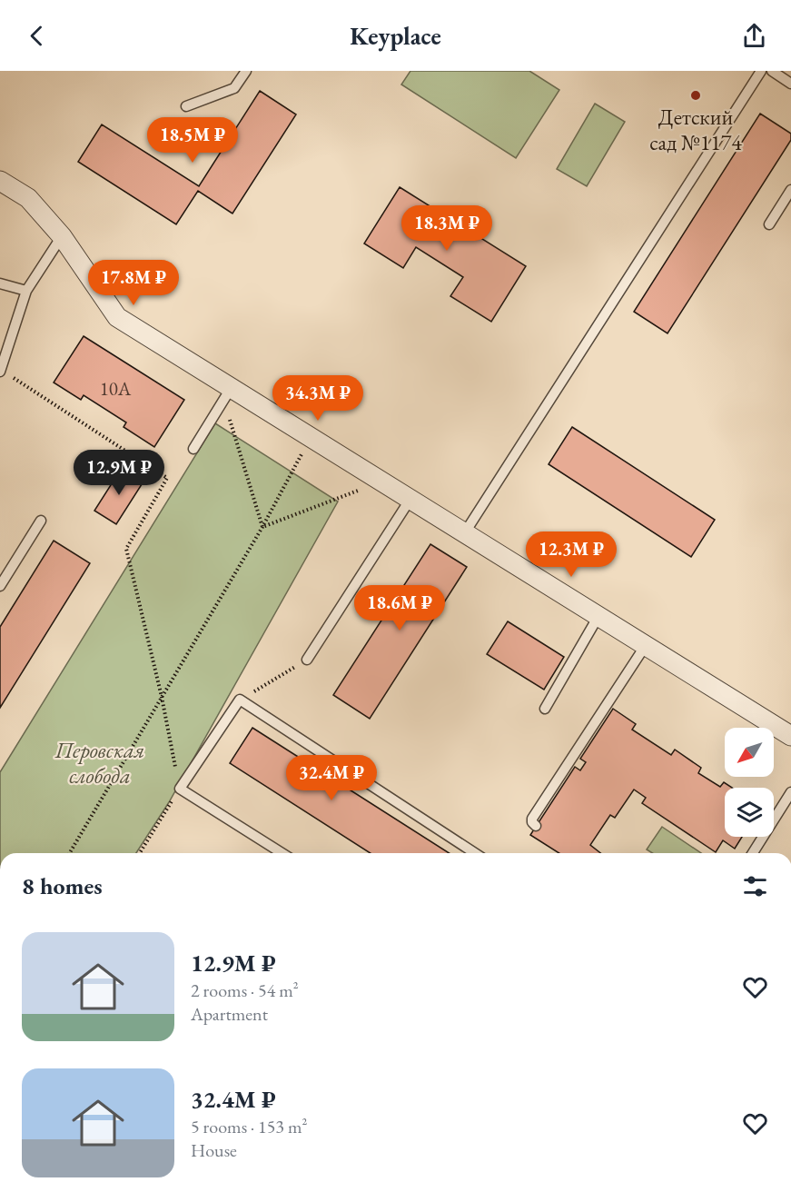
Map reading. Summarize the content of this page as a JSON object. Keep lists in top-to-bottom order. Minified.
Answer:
{"parks":["Перовская слобода"],"places":["Детский сад №1174"],"house_numbers":["10А"],"north":"bottom left","page":{"header":"Keyplace","price":["18.5M ₽","18.3M ₽","17.8M ₽","34.3M ₽","12.9M ₽","12.3M ₽","18.6M ₽","32.4M ₽"],"heading":"8 homes","list":[{"name":"12.9M ₽","note":"2 rooms · 54 m² · Apartment"},{"name":"32.4M ₽","note":"5 rooms · 153 m² · House"}]}}
